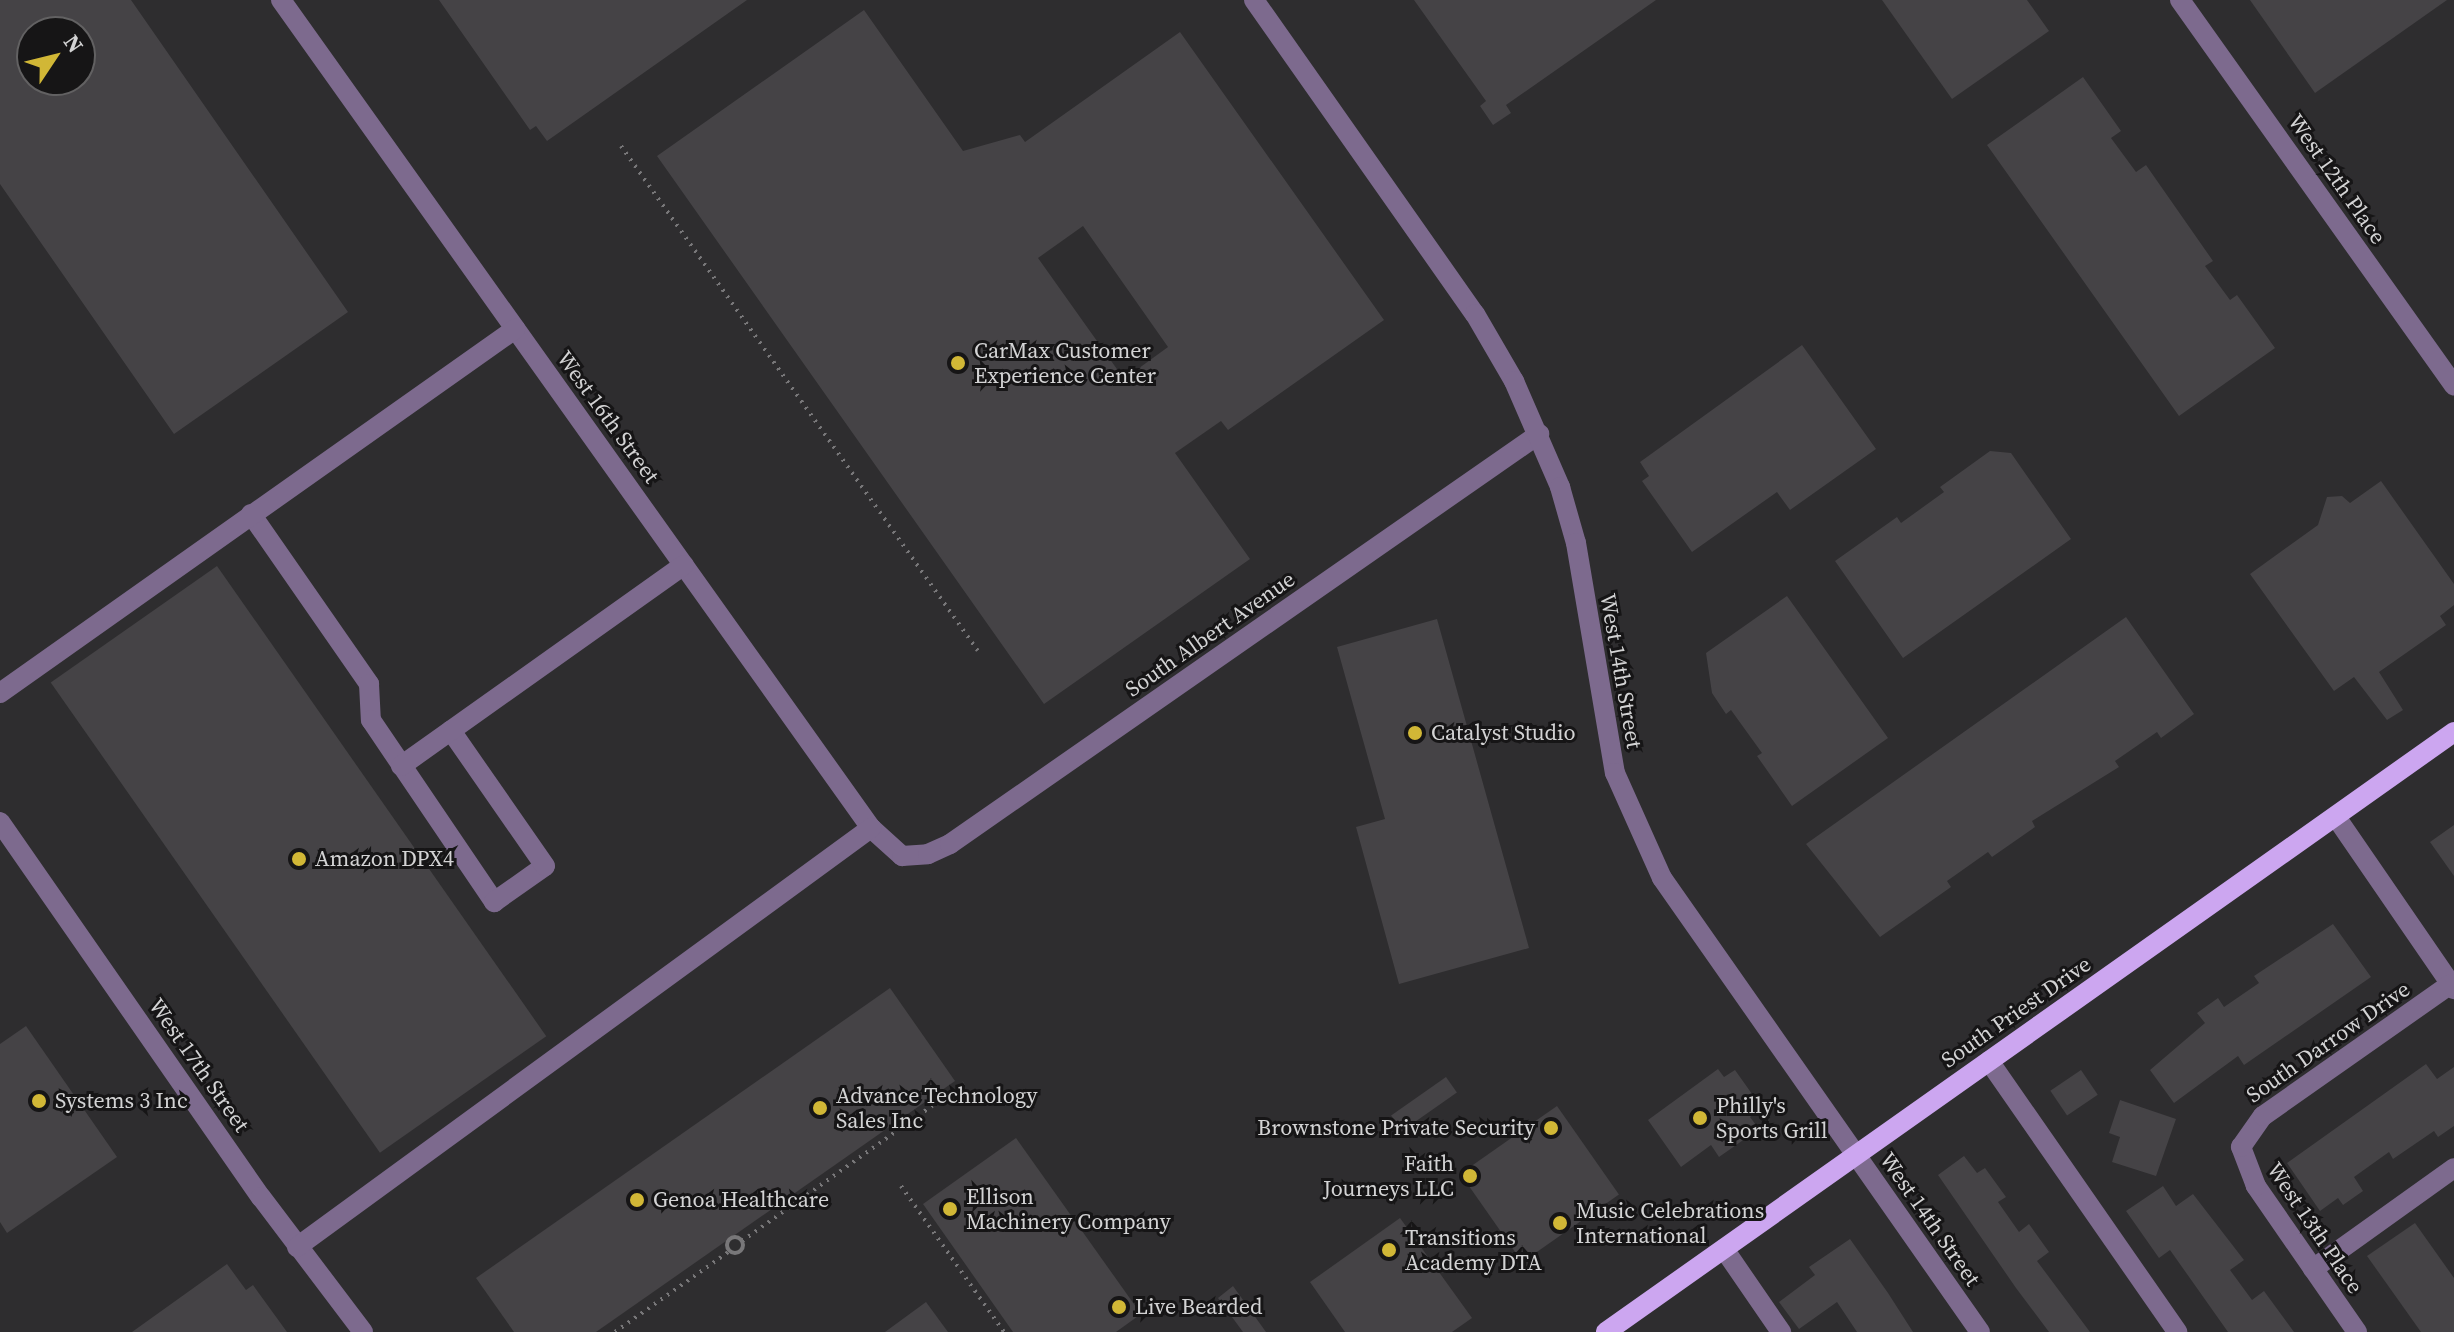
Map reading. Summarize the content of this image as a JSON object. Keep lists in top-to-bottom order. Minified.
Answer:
{"streets":{"main road":["South Priest Drive"],"street":["West 12th Place","West 16th Street","South Albert Avenue","West 14th Street","South Darrow Drive","West 17th Street","West 13th Place"]},"crossings":[["West 16th Street","South Albert Avenue"],["South Albert Avenue","West 14th Street"],["West 14th Street","South Priest Drive"],["South Darrow Drive","West 13th Place"]],"places":["CarMax Customer Experience Center","Catalyst Studio","Amazon DPX4","Systems 3 Inc","Advance Technology Sales Inc","Philly's Sports Grill","Brownstone Private Security","Faith Journeys LLC","Genoa Healthcare","Ellison Machinery Company","Music Celebrations International","Transitions Academy DTA","Live Bearded"],"north":"top right"}
